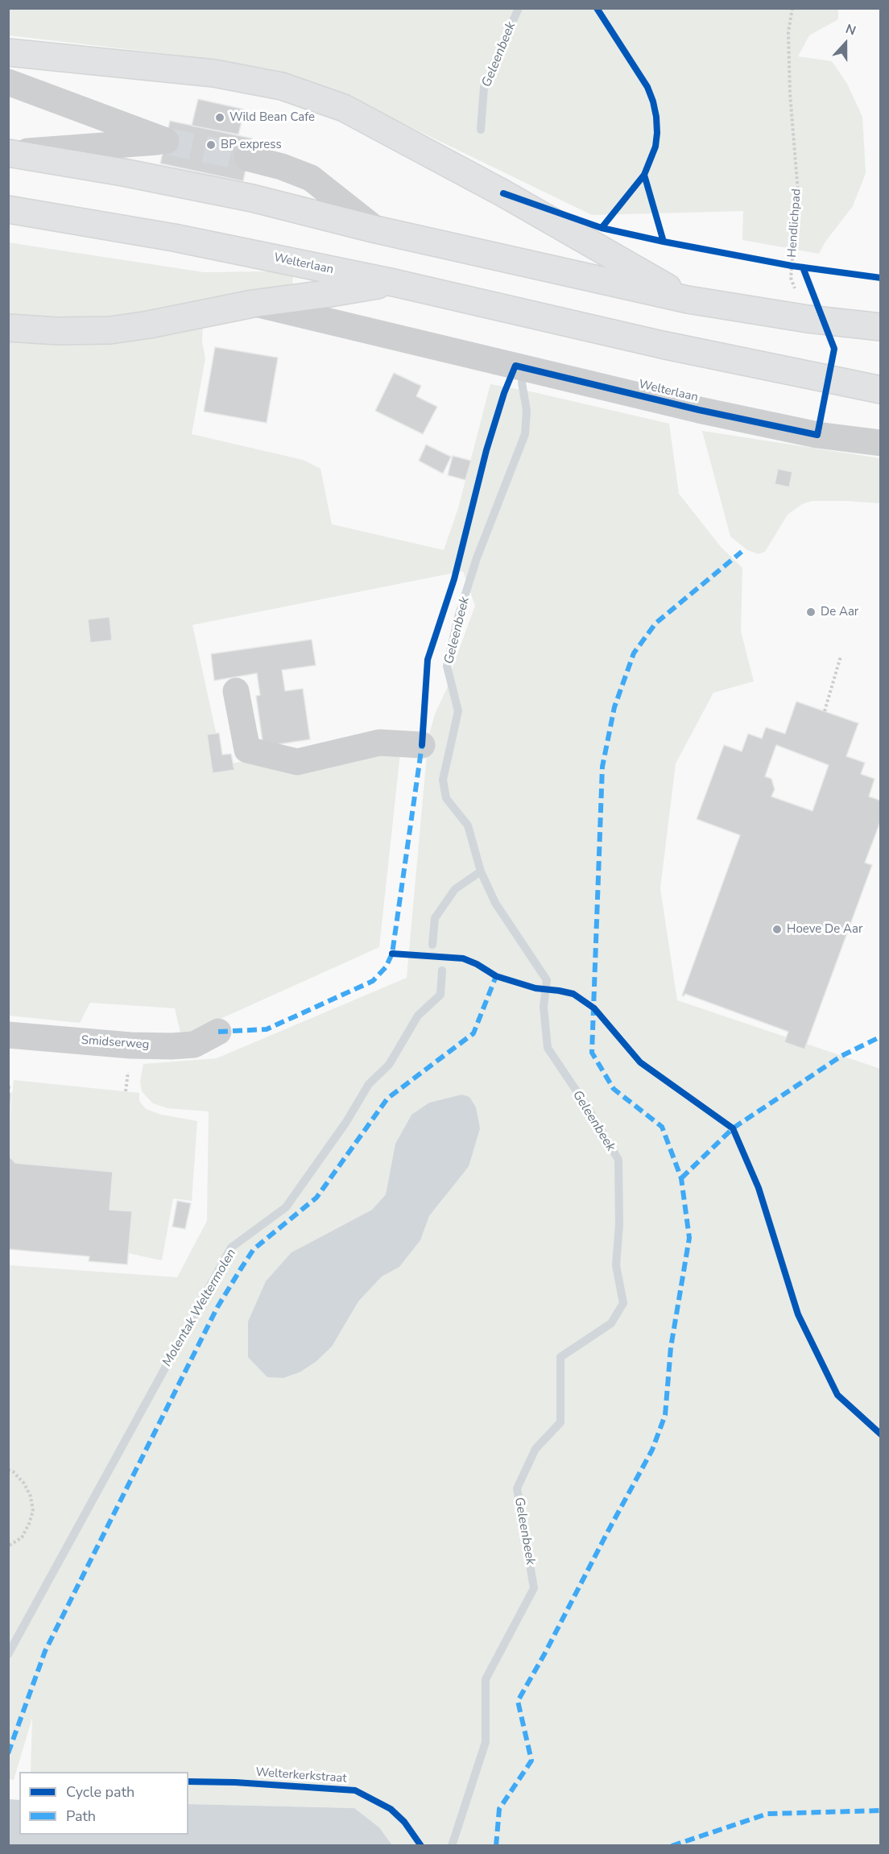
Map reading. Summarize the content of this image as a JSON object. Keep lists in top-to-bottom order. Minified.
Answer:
{"streets":{"main road":["Welterlaan"],"street":["Smidserweg"],"cycle path":["Hendlichpad","Welterkerkstraat"]},"water":["Geleenbeek","Molentak Weltermolen"],"places":["Wild Bean Cafe","BP express","De Aar","Hoeve De Aar"],"legend":["Cycle path","Path"],"north":"top"}
